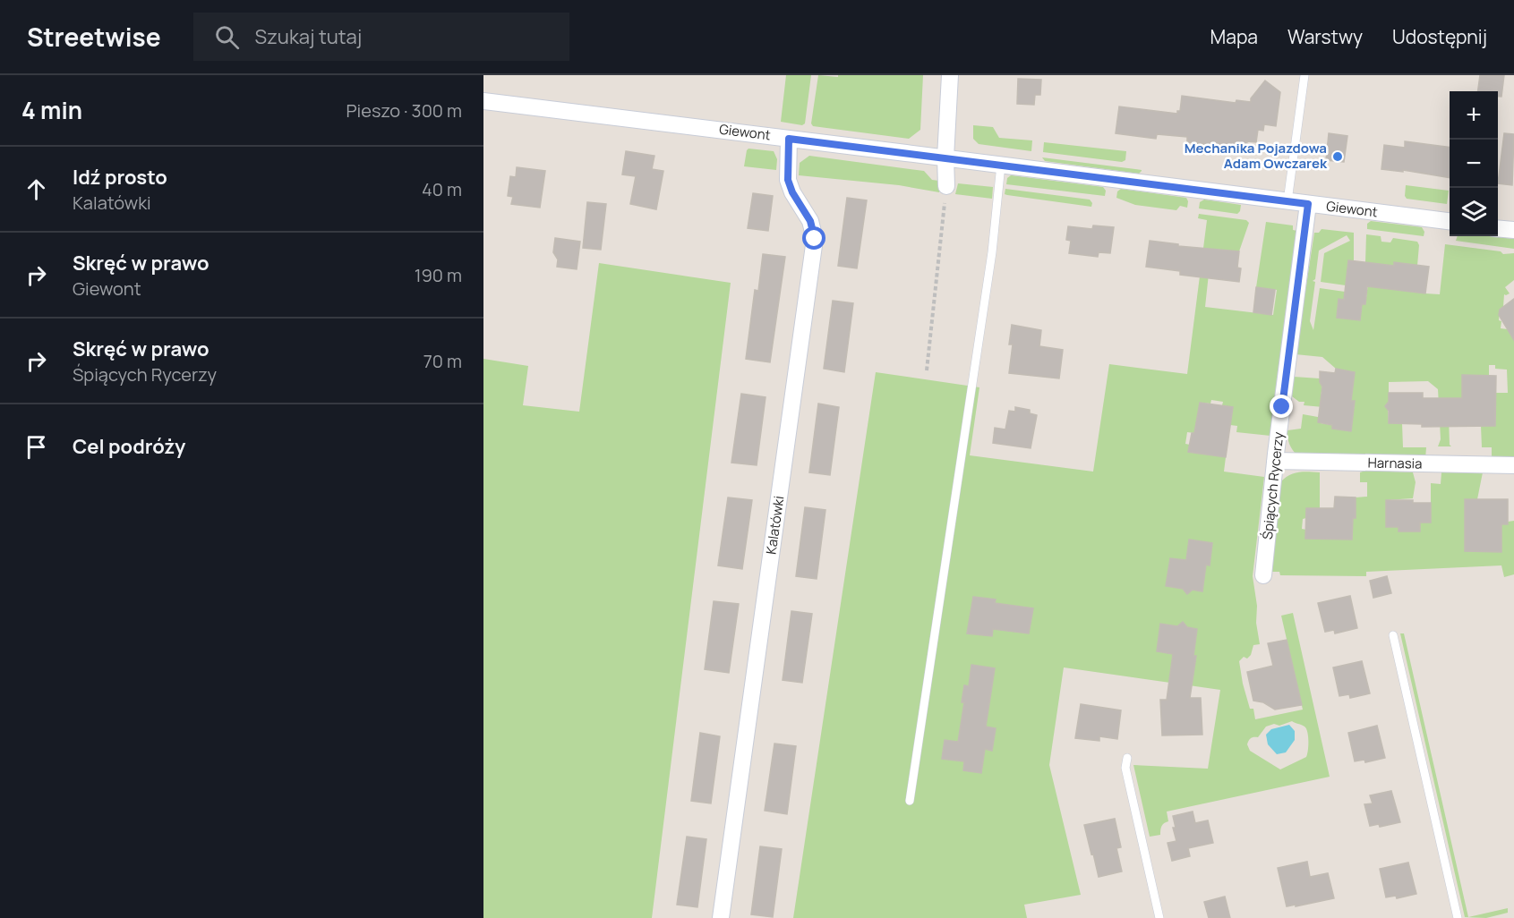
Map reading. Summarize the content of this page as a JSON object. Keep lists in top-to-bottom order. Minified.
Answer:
{"streets":{"street":["Giewont","Harnasia","Śpiących Rycerzy","Kalatówki"]},"crossings":[["Giewont","Śpiących Rycerzy"],["Giewont","Kalatówki"],["Harnasia","Śpiących Rycerzy"]],"places":["Mechanika Pojazdowa Adam Owczarek"],"page":{"header":"Streetwise","search":"Szukaj tutaj","nav":["Mapa","Warstwy","Udostępnij"],"heading":["4 min","Pieszo · 300 m"],"map_buttons":["+","−"],"list":[["Idź prosto","Kalatówki","40 m"],["Skręć w prawo","Giewont","190 m"],["Skręć w prawo","Śpiących Rycerzy","70 m"],"Cel podróży"]}}
